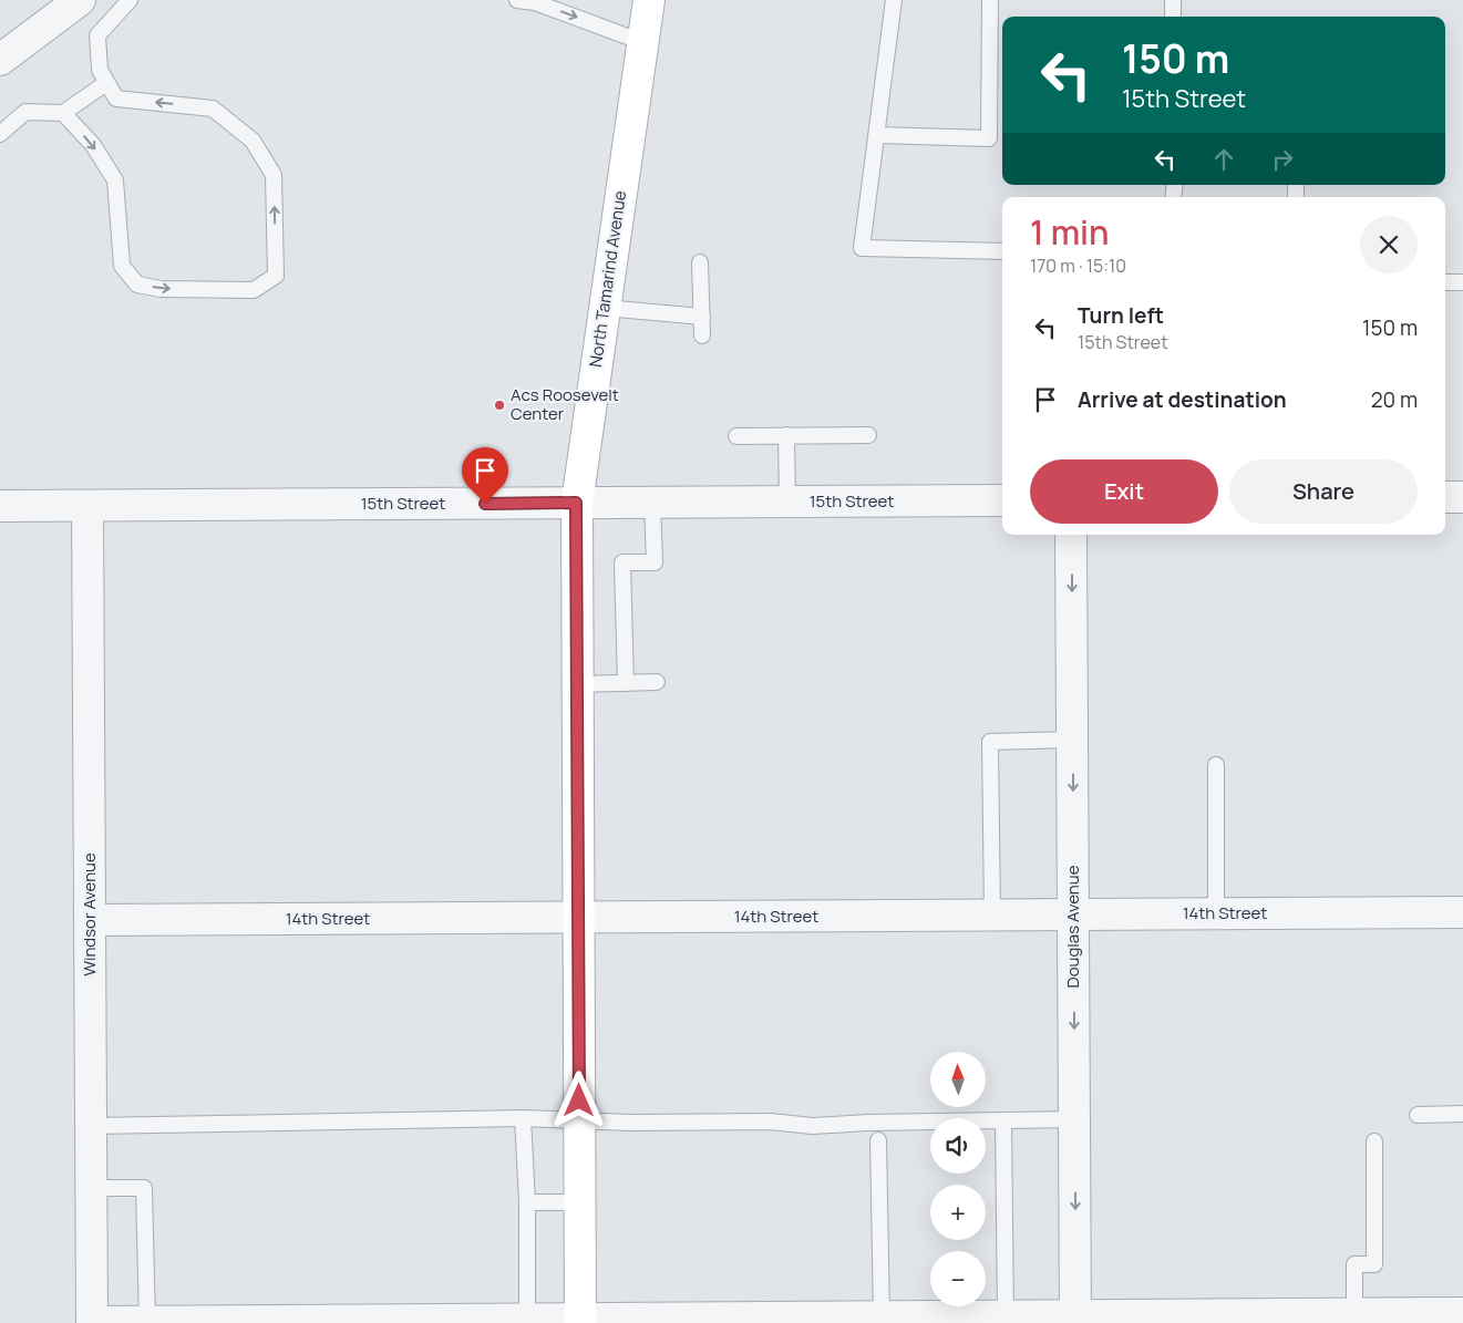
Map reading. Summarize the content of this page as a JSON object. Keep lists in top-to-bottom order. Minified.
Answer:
{"streets":{"street":["North Tamarind Avenue","15th Street","14th Street","Windsor Avenue","Douglas Avenue"]},"crossings":[["North Tamarind Avenue","15th Street"],["North Tamarind Avenue","14th Street"],["15th Street","Windsor Avenue"],["14th Street","Windsor Avenue"],["14th Street","Douglas Avenue"]],"one_way":["Douglas Avenue"],"places":["Acs Roosevelt Center"],"north":"top","page":{"turn":["150 m","15th Street"],"heading":["1 min","170 m · 15:10"],"list":[{"name":"Turn left","note":"15th Street","value":"150 m"},{"name":"Arrive at destination","value":"20 m"}],"buttons":["Exit","Share"],"map_buttons":["+","−"]}}
